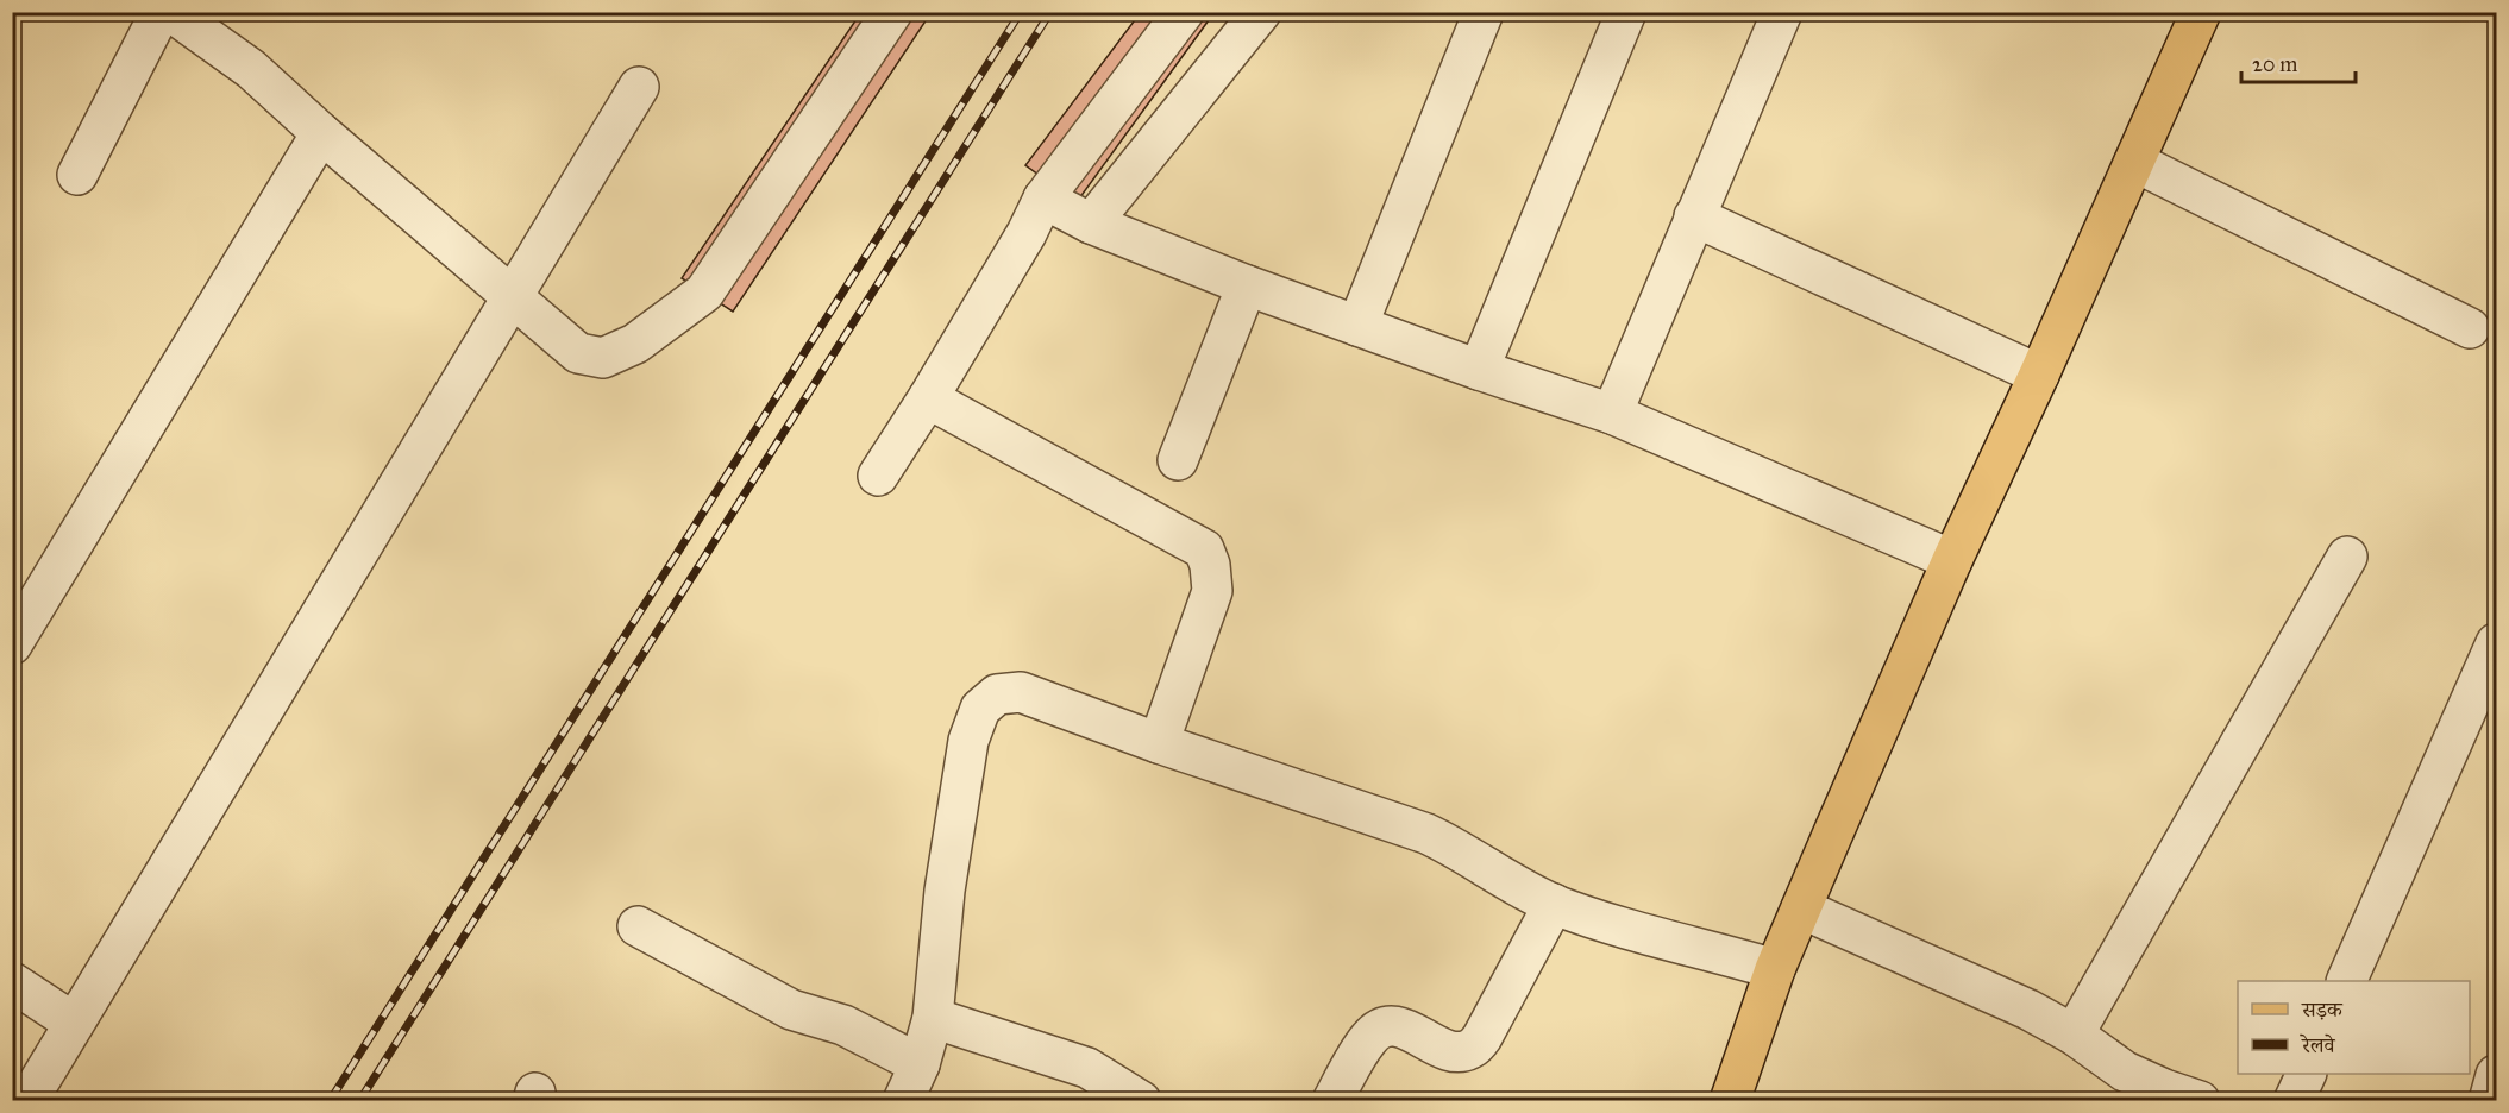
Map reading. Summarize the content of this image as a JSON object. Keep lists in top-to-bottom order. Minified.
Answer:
{"legend":["सड़क","रेलवे"],"scale_bar":"20 m"}
